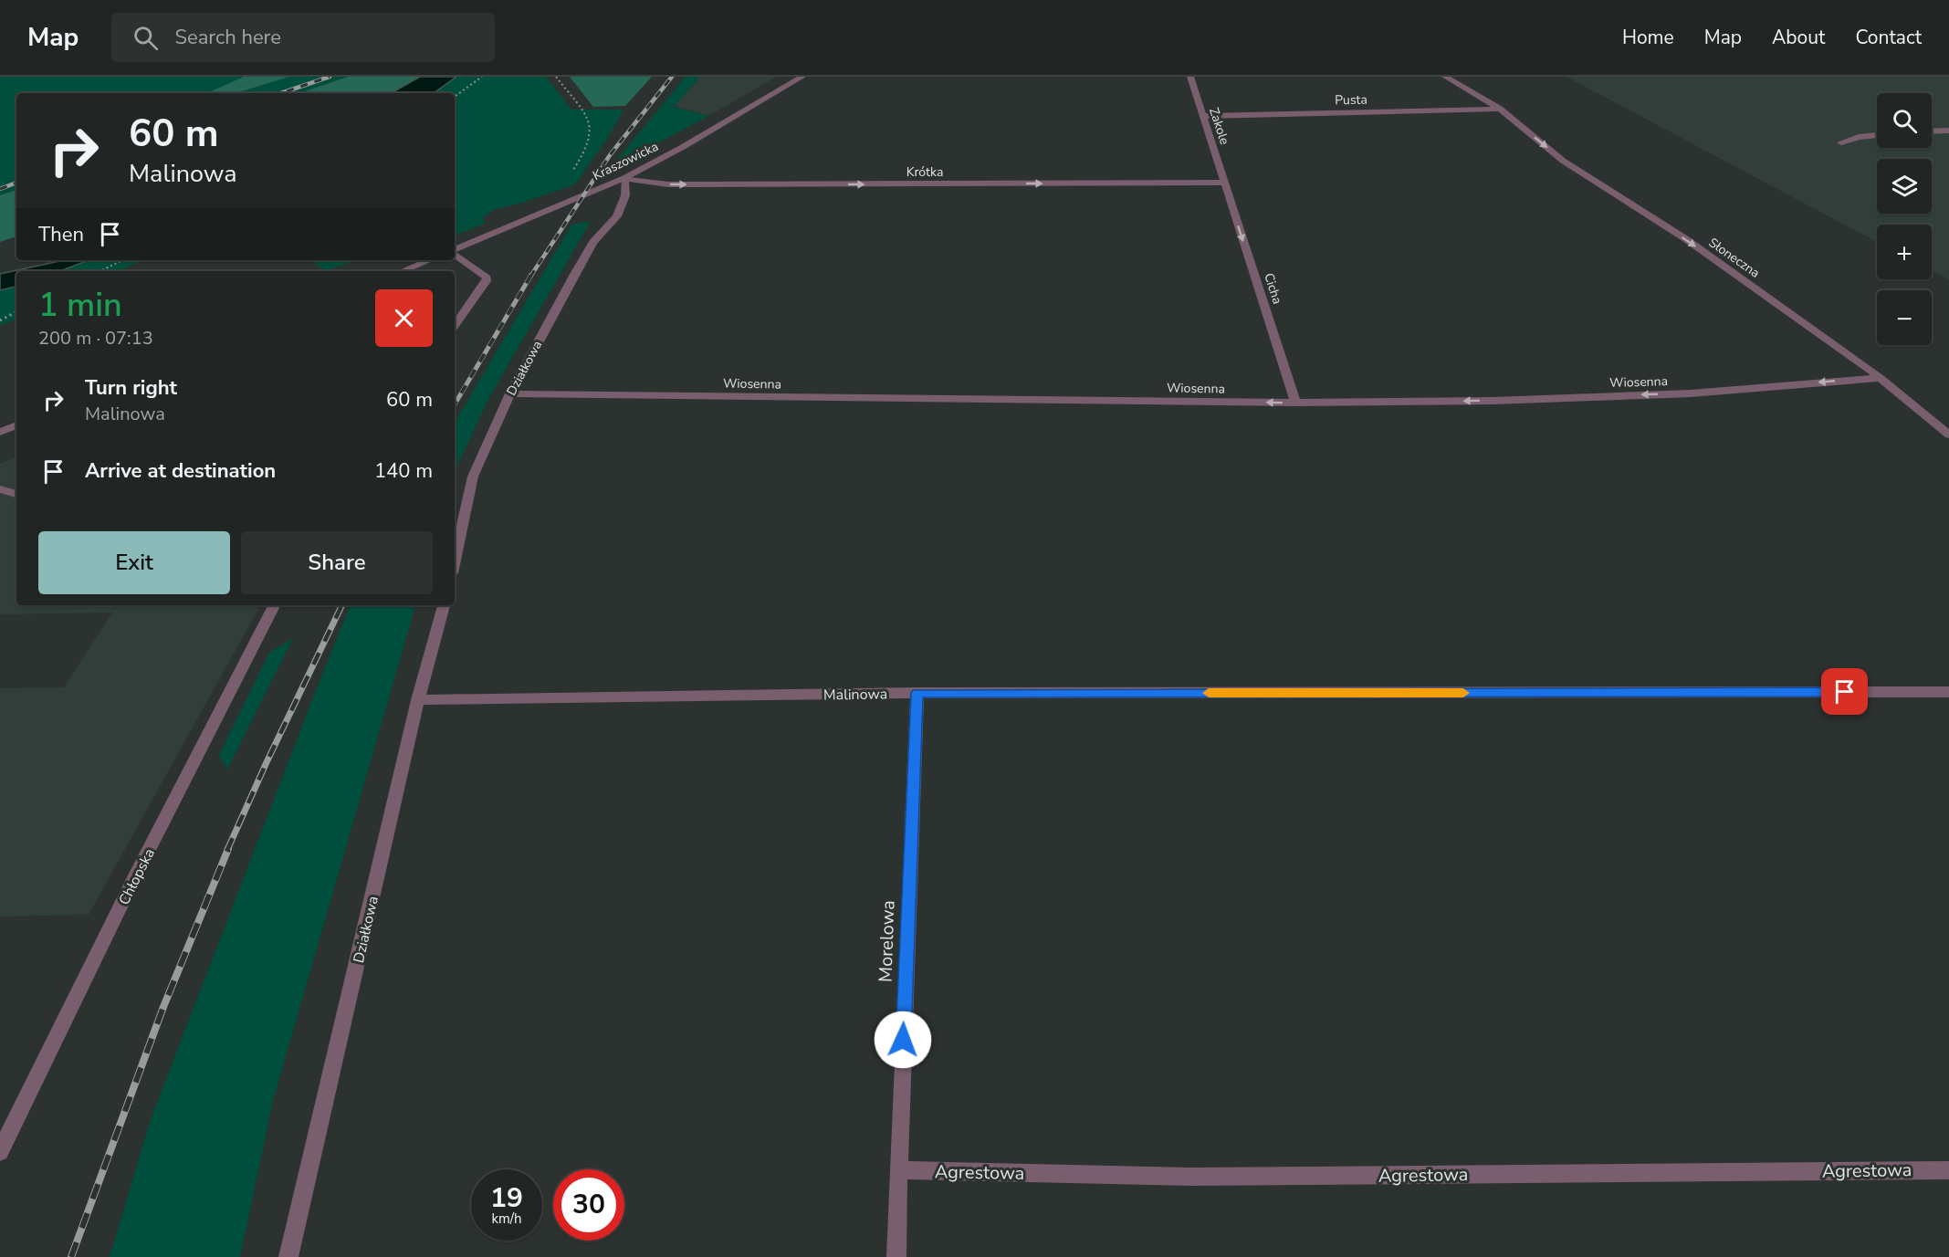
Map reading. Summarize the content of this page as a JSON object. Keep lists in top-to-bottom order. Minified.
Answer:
{"streets":{"street":["Pusta","Zakole","Kraszowicka","Krótka","Słoneczna","Cicha","Działkowa","Wiosenna","Malinowa","Chłopska","Morelowa","Agrestowa"]},"crossings":[["Pusta","Zakole"],["Pusta","Słoneczna"],["Zakole","Krótka"],["Zakole","Cicha"],["Kraszowicka","Krótka"],["Kraszowicka","Działkowa"],["Krótka","Cicha"],["Krótka","Działkowa"],["Słoneczna","Wiosenna"],["Cicha","Wiosenna"],["Działkowa","Wiosenna"],["Działkowa","Malinowa"],["Malinowa","Morelowa"],["Morelowa","Agrestowa"]],"one_way":["Krótka","Słoneczna","Cicha","Wiosenna"],"page":{"header":"Map","search":"Search here","nav":["Home","Map","About","Contact"],"map_buttons":["+","−"],"turn":["60 m","Malinowa"],"then":"Then","heading":["1 min","200 m · 07:13"],"list":[{"name":"Turn right","note":"Malinowa","value":"60 m"},{"name":"Arrive at destination","value":"140 m"}],"buttons":["Exit","Share"],"speed":"19 km/h","limit":"30"}}
